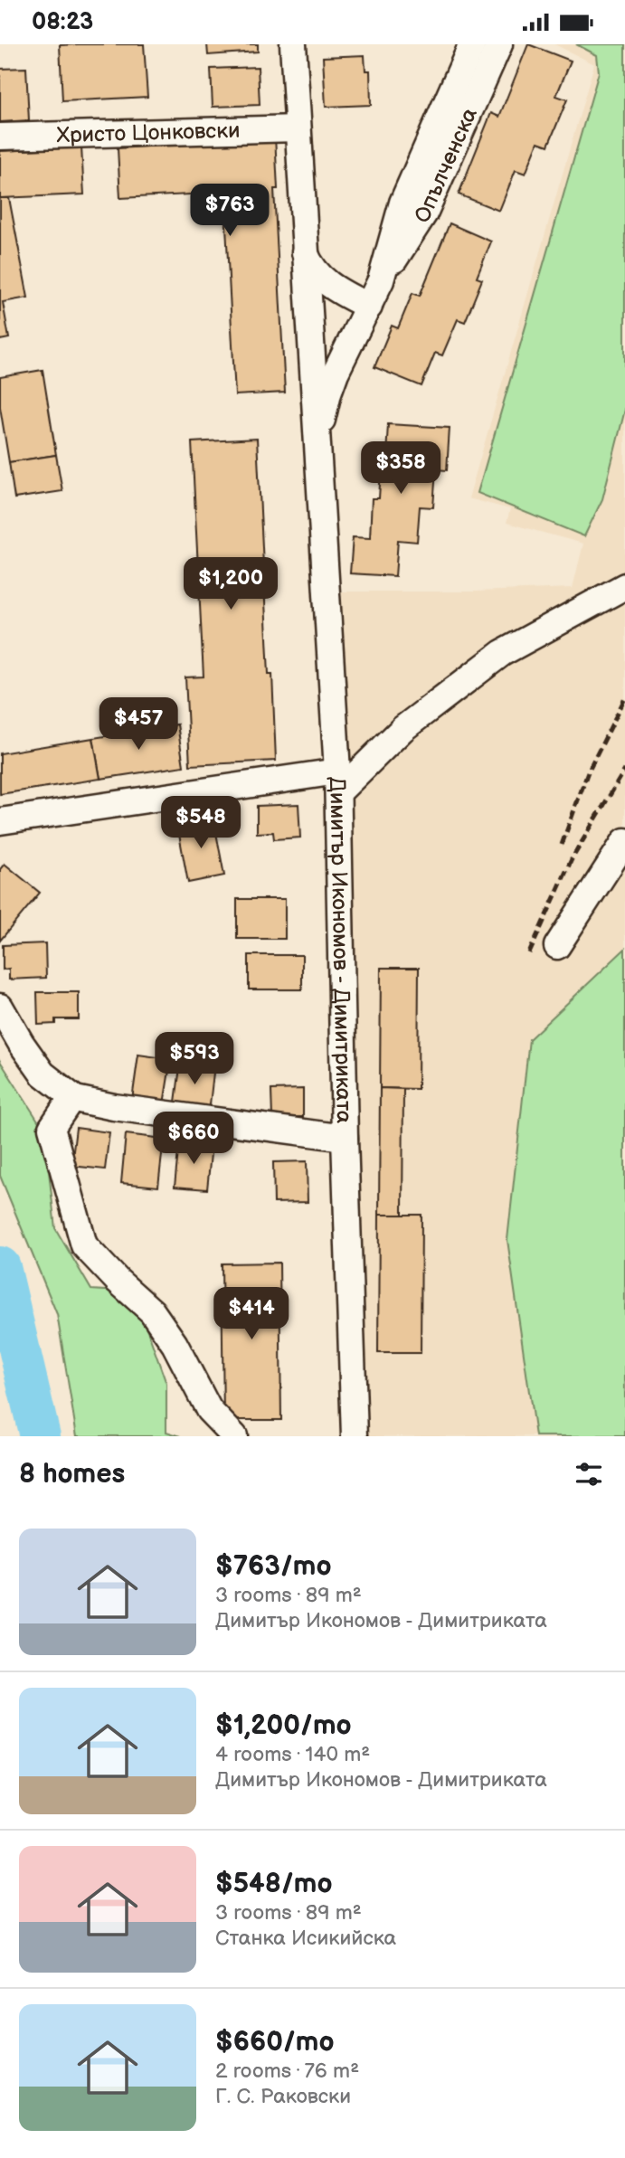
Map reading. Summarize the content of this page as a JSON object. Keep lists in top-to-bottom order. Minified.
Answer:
{"streets":{"street":["Христо Цонковски","Опълченска","Димитър Икономов - Димитриката"]},"crossings":[["Христо Цонковски","Димитър Икономов - Димитриката"],["Опълченска","Димитър Икономов - Димитриката"]],"page":{"status":"08:23","price":["$763","$358","$1,200","$457","$548","$593","$660","$414"],"heading":"8 homes","list":[{"name":"$763/mo","note":"3 rooms · 89 m² · Димитър Икономов - Димитриката"},{"name":"$1,200/mo","note":"4 rooms · 140 m² · Димитър Икономов - Димитриката"},{"name":"$548/mo","note":"3 rooms · 89 m² · Станка Исикийска"},{"name":"$660/mo","note":"2 rooms · 76 m² · Г. С. Раковски"}]}}
